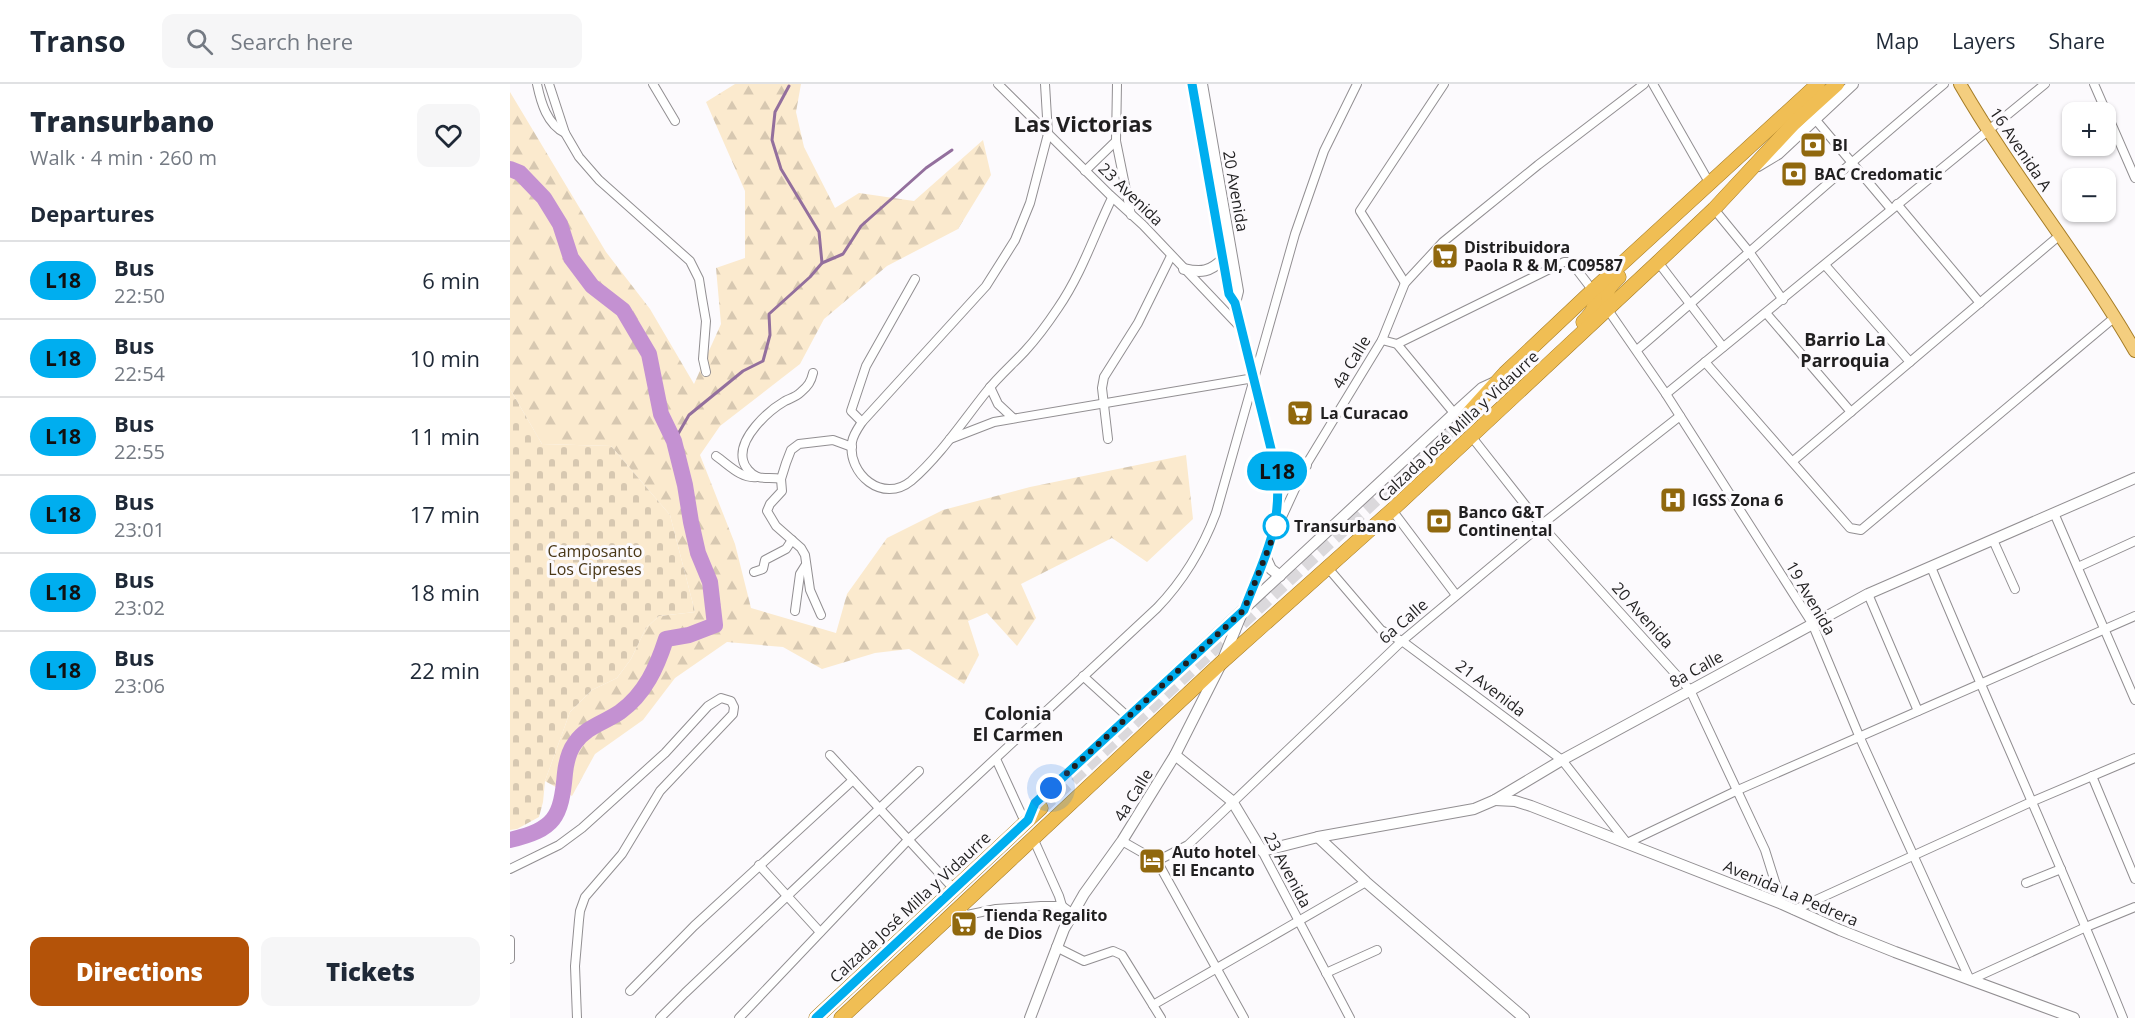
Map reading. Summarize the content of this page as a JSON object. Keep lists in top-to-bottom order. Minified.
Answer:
{"streets":{"highway":["Calzada José Milla y Vidaurre"],"main road":["16 Avenida A"],"street":["20 Avenida","23 Avenida","4a Calle","19 Avenida","6a Calle","8a Calle","21 Avenida","Avenida La Pedrera"]},"crossings":[["20 Avenida","23 Avenida"],["20 Avenida","4a Calle"],["20 Avenida","Calzada José Milla y Vidaurre"],["20 Avenida","6a Calle"],["20 Avenida","8a Calle"],["20 Avenida","Avenida La Pedrera"],["23 Avenida","4a Calle"],["23 Avenida","6a Calle"],["23 Avenida","8a Calle"],["4a Calle","Calzada José Milla y Vidaurre"],["Calzada José Milla y Vidaurre","19 Avenida"],["Calzada José Milla y Vidaurre","21 Avenida"],["19 Avenida","6a Calle"],["19 Avenida","8a Calle"],["19 Avenida","Avenida La Pedrera"],["6a Calle","21 Avenida"],["8a Calle","21 Avenida"],["8a Calle","Avenida La Pedrera"],["21 Avenida","Avenida La Pedrera"]],"districts":["Las Victorias","Barrio La Parroquia","Colonia El Carmen"],"parks":["Camposanto Los Cipreses"],"places":{"bank":["BI","BAC Credomatic","Banco G&T Continental"],"supermarket":["Distribuidora Paola R & M, C09587","La Curacao","Tienda Regalito de Dios"],"hospital":["IGSS Zona 6"],"other":["Transurbano"],"hotel":["Auto hotel El Encanto"]},"lines":["bus line L18"],"page":{"header":"Transo","search":"Search here","nav":["Map","Layers","Share"],"heading":[["Transurbano","Walk · 4 min · 260 m"],"Departures"],"on_map":"L18","map_buttons":["+","−"],"list":[{"mark":"L18","name":"Bus","note":"22:50","value":"6 min"},{"mark":"L18","name":"Bus","note":"22:54","value":"10 min"},{"mark":"L18","name":"Bus","note":"22:55","value":"11 min"},{"mark":"L18","name":"Bus","note":"23:01","value":"17 min"},{"mark":"L18","name":"Bus","note":"23:02","value":"18 min"},{"mark":"L18","name":"Bus","note":"23:06","value":"22 min"}],"buttons":["Directions","Tickets"]}}
